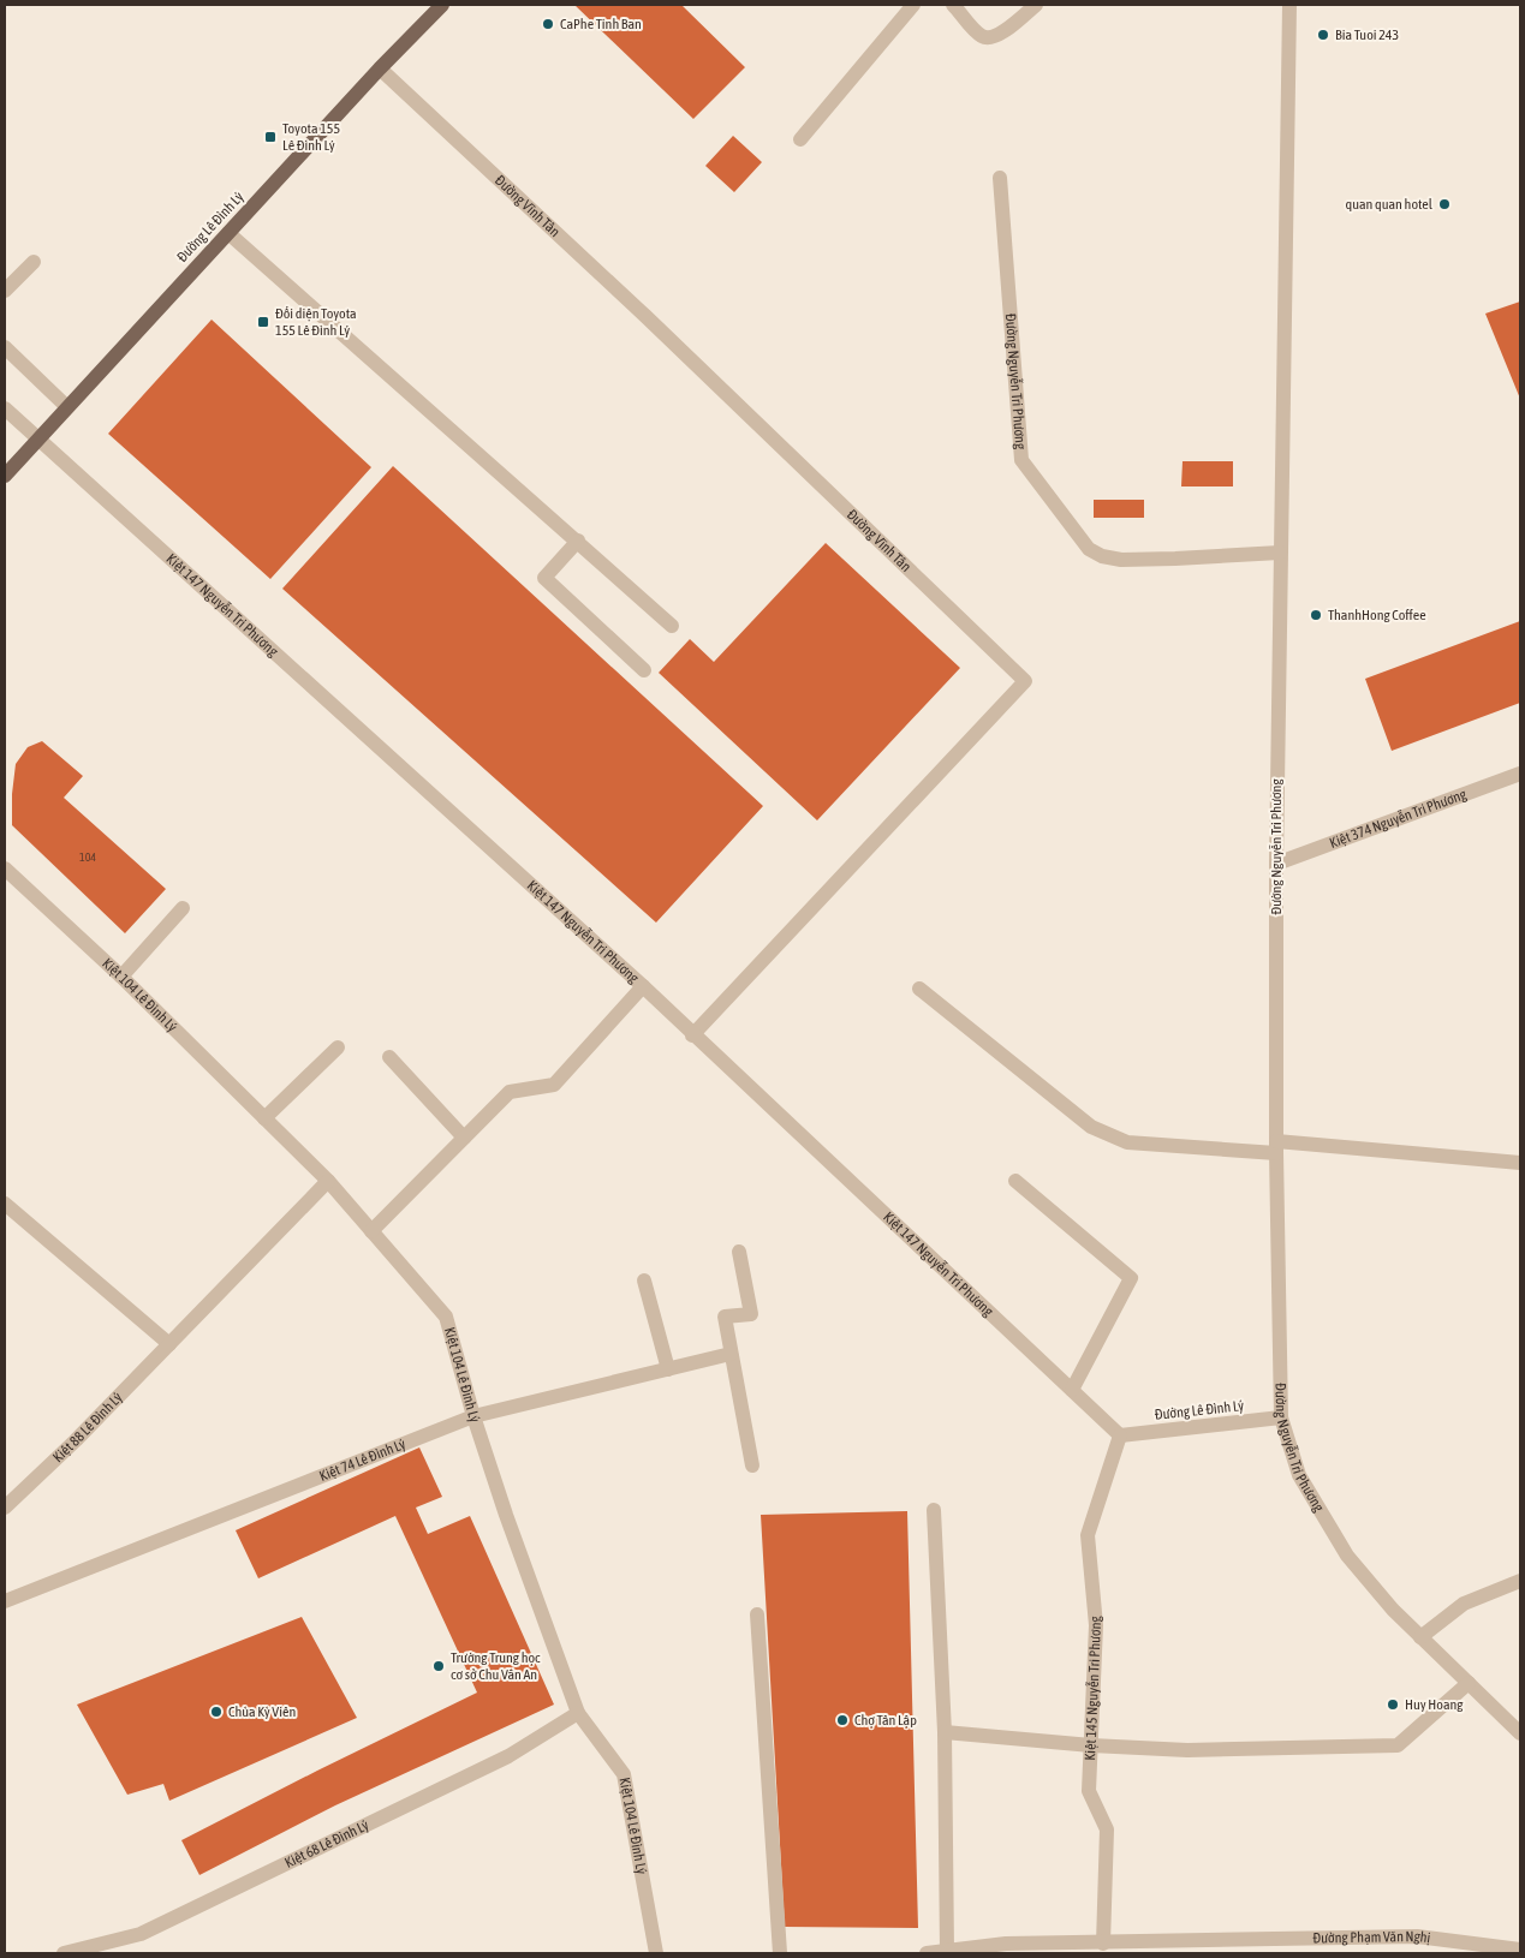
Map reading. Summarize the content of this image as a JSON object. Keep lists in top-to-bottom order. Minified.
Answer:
{"streets":{"main road":["Đường Lê Đình Lý"],"street":["Đường Vĩnh Tân","Đường Nguyễn Tri Phương","Kiệt 147 Nguyễn Tri Phương","Kiệt 374 Nguyễn Tri Phương","Kiệt 104 Lê Đình Lý","Kiệt 88 Lê Đình Lý","Kiệt 74 Lê Đình Lý","Kiệt 145 Nguyễn Tri Phương","Kiệt 68 Lê Đình Lý","Đường Phạm Văn Nghị"]},"crossings":[["Đường Vĩnh Tân","Đường Lê Đình Lý"],["Đường Vĩnh Tân","Kiệt 147 Nguyễn Tri Phương"],["Đường Lê Đình Lý","Đường Nguyễn Tri Phương"],["Đường Lê Đình Lý","Kiệt 147 Nguyễn Tri Phương"],["Đường Lê Đình Lý","Kiệt 145 Nguyễn Tri Phương"],["Đường Nguyễn Tri Phương","Kiệt 374 Nguyễn Tri Phương"],["Kiệt 147 Nguyễn Tri Phương","Kiệt 145 Nguyễn Tri Phương"],["Kiệt 104 Lê Đình Lý","Kiệt 88 Lê Đình Lý"],["Kiệt 104 Lê Đình Lý","Kiệt 74 Lê Đình Lý"],["Kiệt 104 Lê Đình Lý","Kiệt 68 Lê Đình Lý"],["Kiệt 145 Nguyễn Tri Phương","Đường Phạm Văn Nghị"]],"places":{"other":["CaPhe Tinh Ban","Bia Tuoi 243","quan quan hotel","ThanhHong Coffee","Trường Trung học cơ sở Chu Văn An","Huy Hoang","Chùa Kỳ Viên","Chợ Tân Lập"],"transit":["Toyota 155 Lê Đình Lý","Đối diện Toyota 155 Lê Đình Lý"]},"house_numbers":["104"]}
